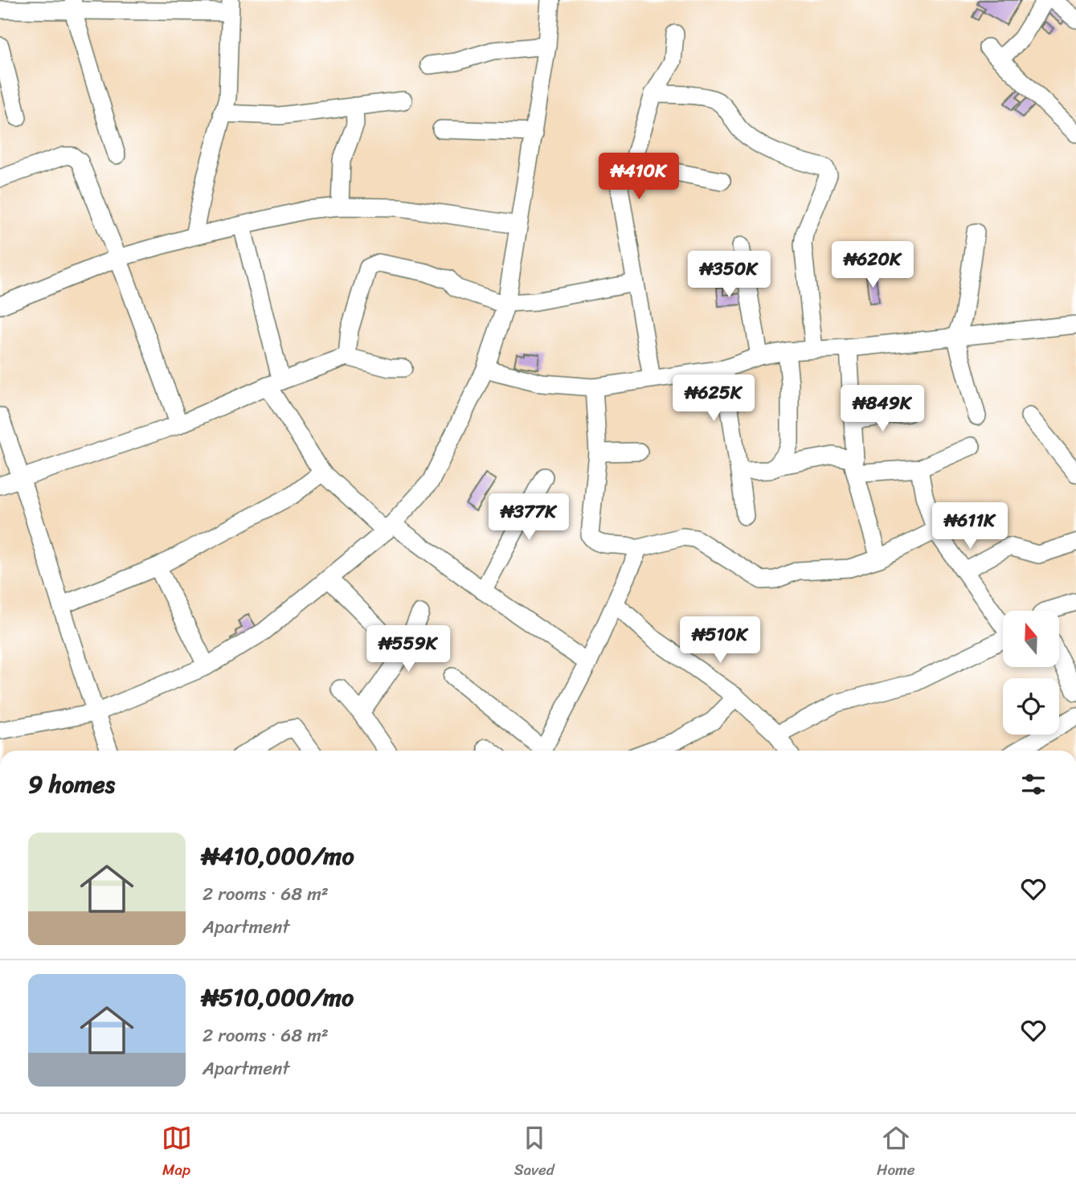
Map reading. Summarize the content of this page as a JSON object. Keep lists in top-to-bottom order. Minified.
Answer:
{"north":"top","page":{"price":["₦410K","₦620K","₦350K","₦625K","₦849K","₦377K","₦611K","₦510K","₦559K"],"heading":"9 homes","list":[{"name":"₦410,000/mo","note":"2 rooms · 68 m² · Apartment"},{"name":"₦510,000/mo","note":"2 rooms · 68 m² · Apartment"}],"tabs":["Map","Saved","Home"]}}
